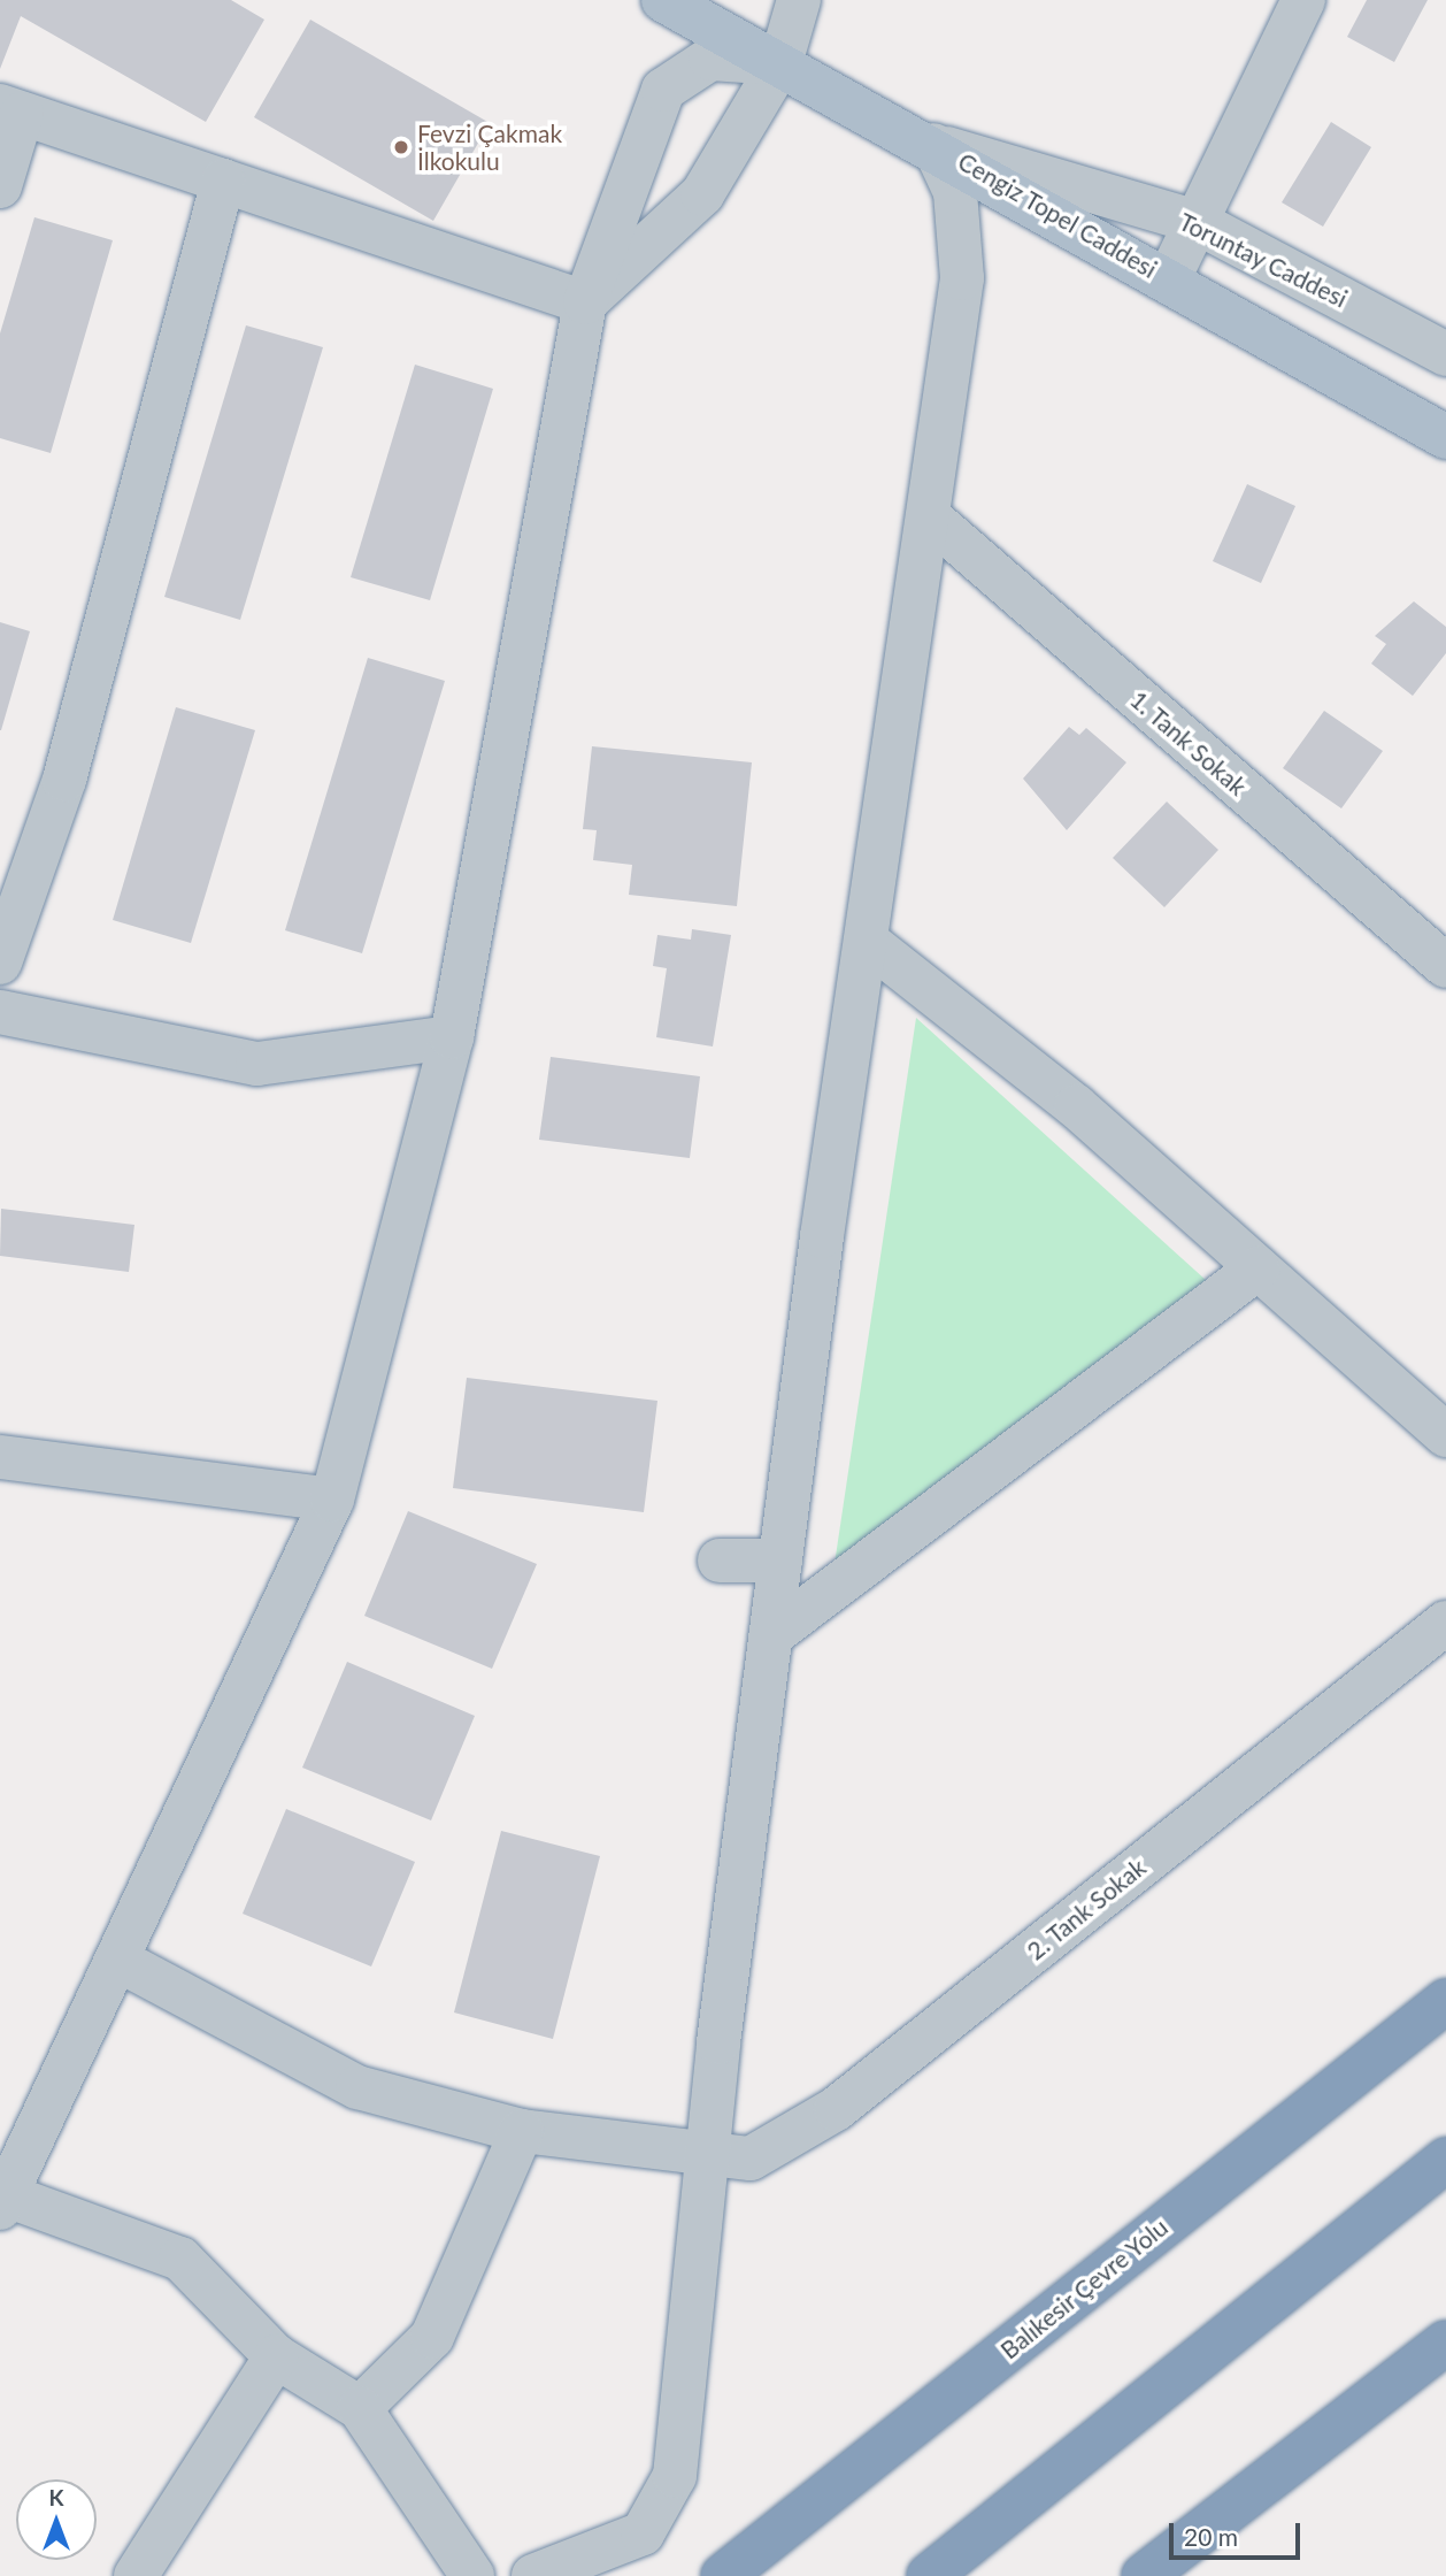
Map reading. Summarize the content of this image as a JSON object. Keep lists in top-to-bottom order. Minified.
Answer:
{"streets":{"highway":["Balıkesir Çevre Yolu"],"main road":["Cengiz Topel Caddesi"],"street":["Toruntay Caddesi","1. Tank Sokak","2. Tank Sokak"]},"crossings":[["Cengiz Topel Caddesi","Toruntay Caddesi"]],"places":["Fevzi Çakmak İlkokulu"],"scale_bar":"20 m","north":"top"}
